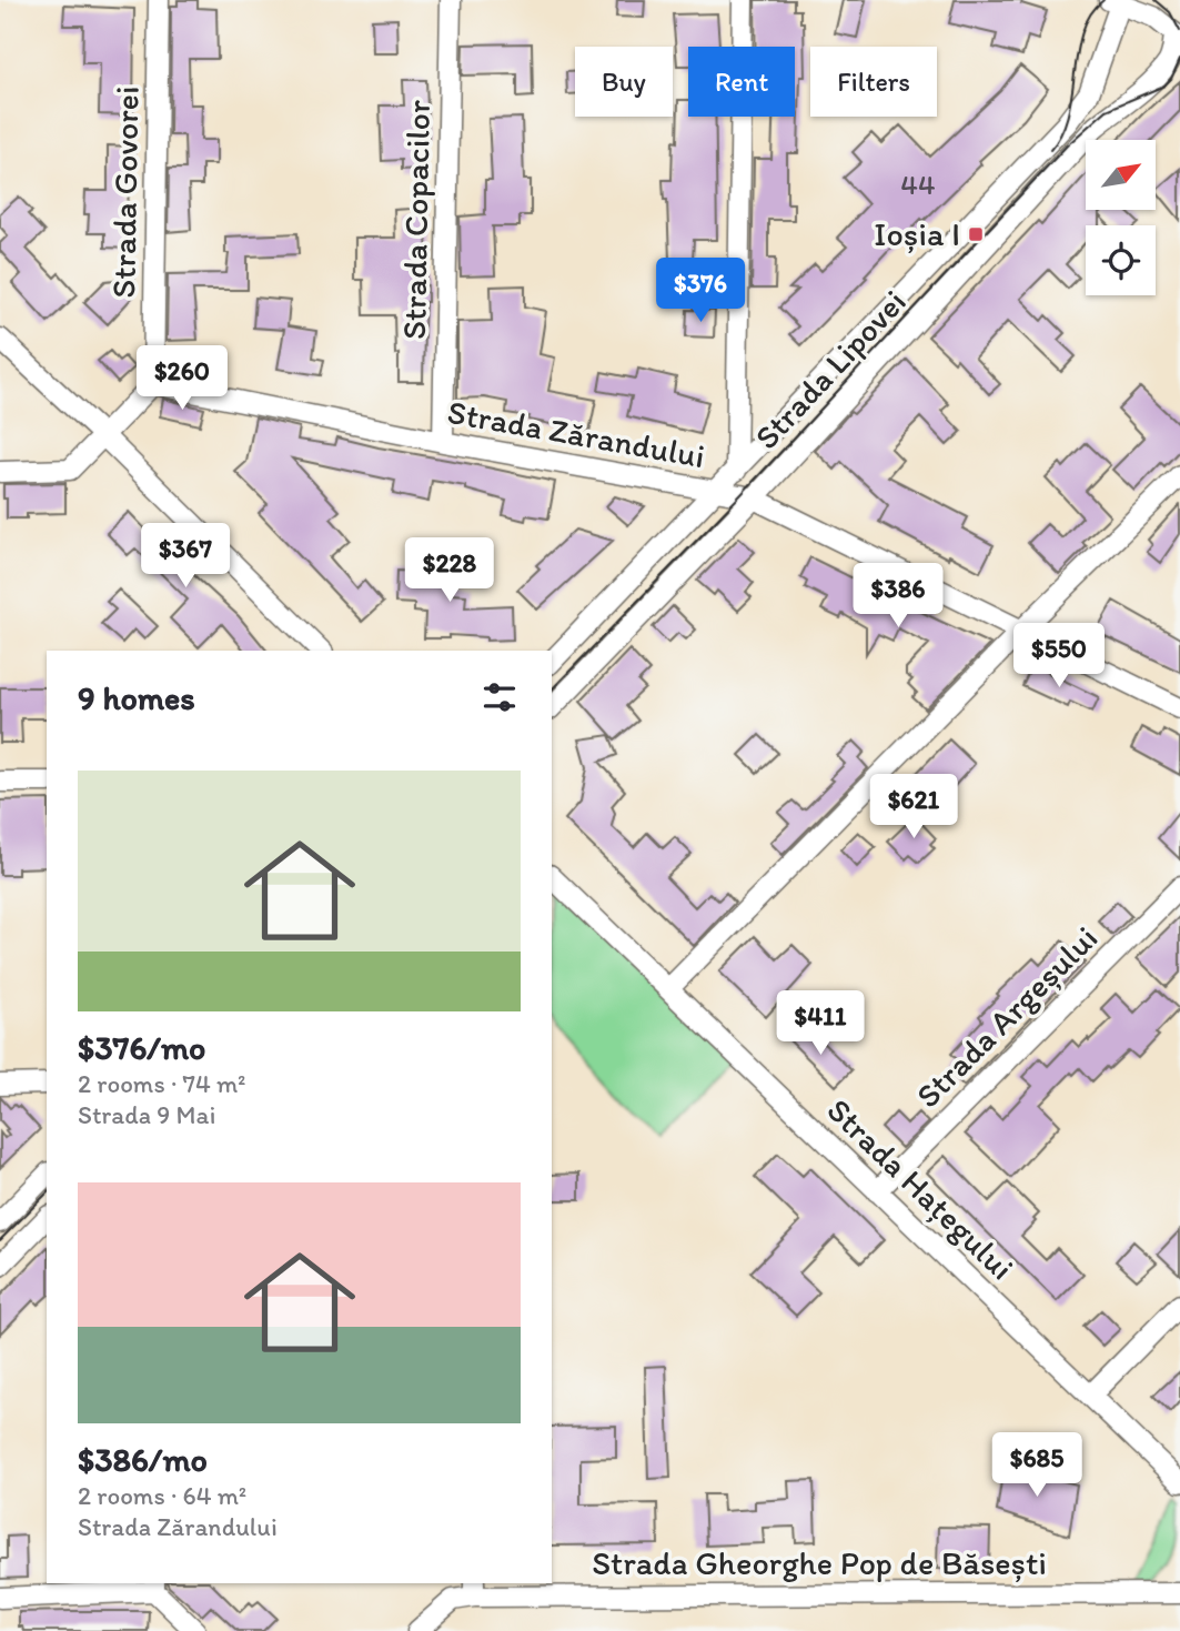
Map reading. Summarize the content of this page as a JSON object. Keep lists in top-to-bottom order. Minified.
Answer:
{"streets":{"street":["Strada Govorei","Strada Copacilor","Strada Lipovei","Strada Zărandului","Strada Argeșului","Strada Hațegului","Strada Gheorghe Pop de Băsești"]},"crossings":[["Strada Govorei","Strada Zărandului"],["Strada Copacilor","Strada Zărandului"],["Strada Lipovei","Strada Zărandului"],["Strada Argeșului","Strada Hațegului"]],"places":{"transit":["Ioșia I"]},"house_numbers":["44"],"north":"top right","page":{"chip":["Buy","Rent","Filters"],"price":["$376","$260","$367","$228","$386","$550","$621","$411","$685"],"heading":"9 homes","list":[{"name":"$376/mo","note":"2 rooms · 74 m² · Strada 9 Mai"},{"name":"$386/mo","note":"2 rooms · 64 m² · Strada Zărandului"}]}}
